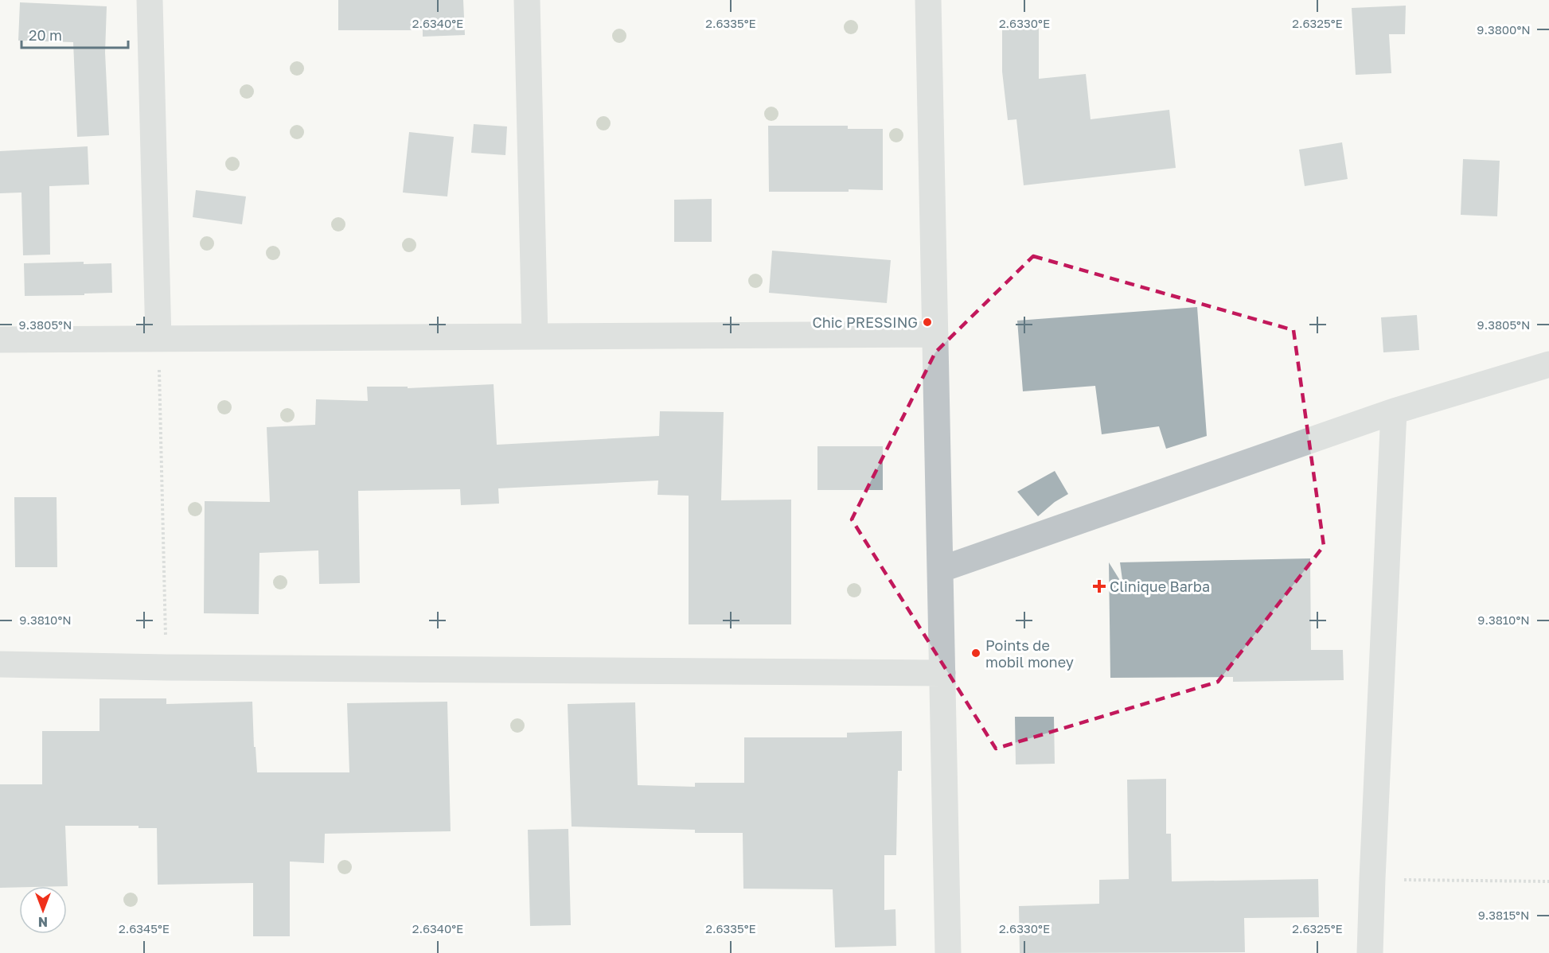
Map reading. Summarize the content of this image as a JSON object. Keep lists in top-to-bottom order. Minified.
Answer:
{"places":{"other":["Chic PRESSING","Points de mobil money"],"health":["Clinique Barba"]},"scale_bar":"20 m","north":"bottom","coordinates":["2.6340°E","2.6335°E","2.6330°E","2.6325°E","9.3800°N","9.3805°N","9.3810°N","9.3815°N","2.6345°E"]}
